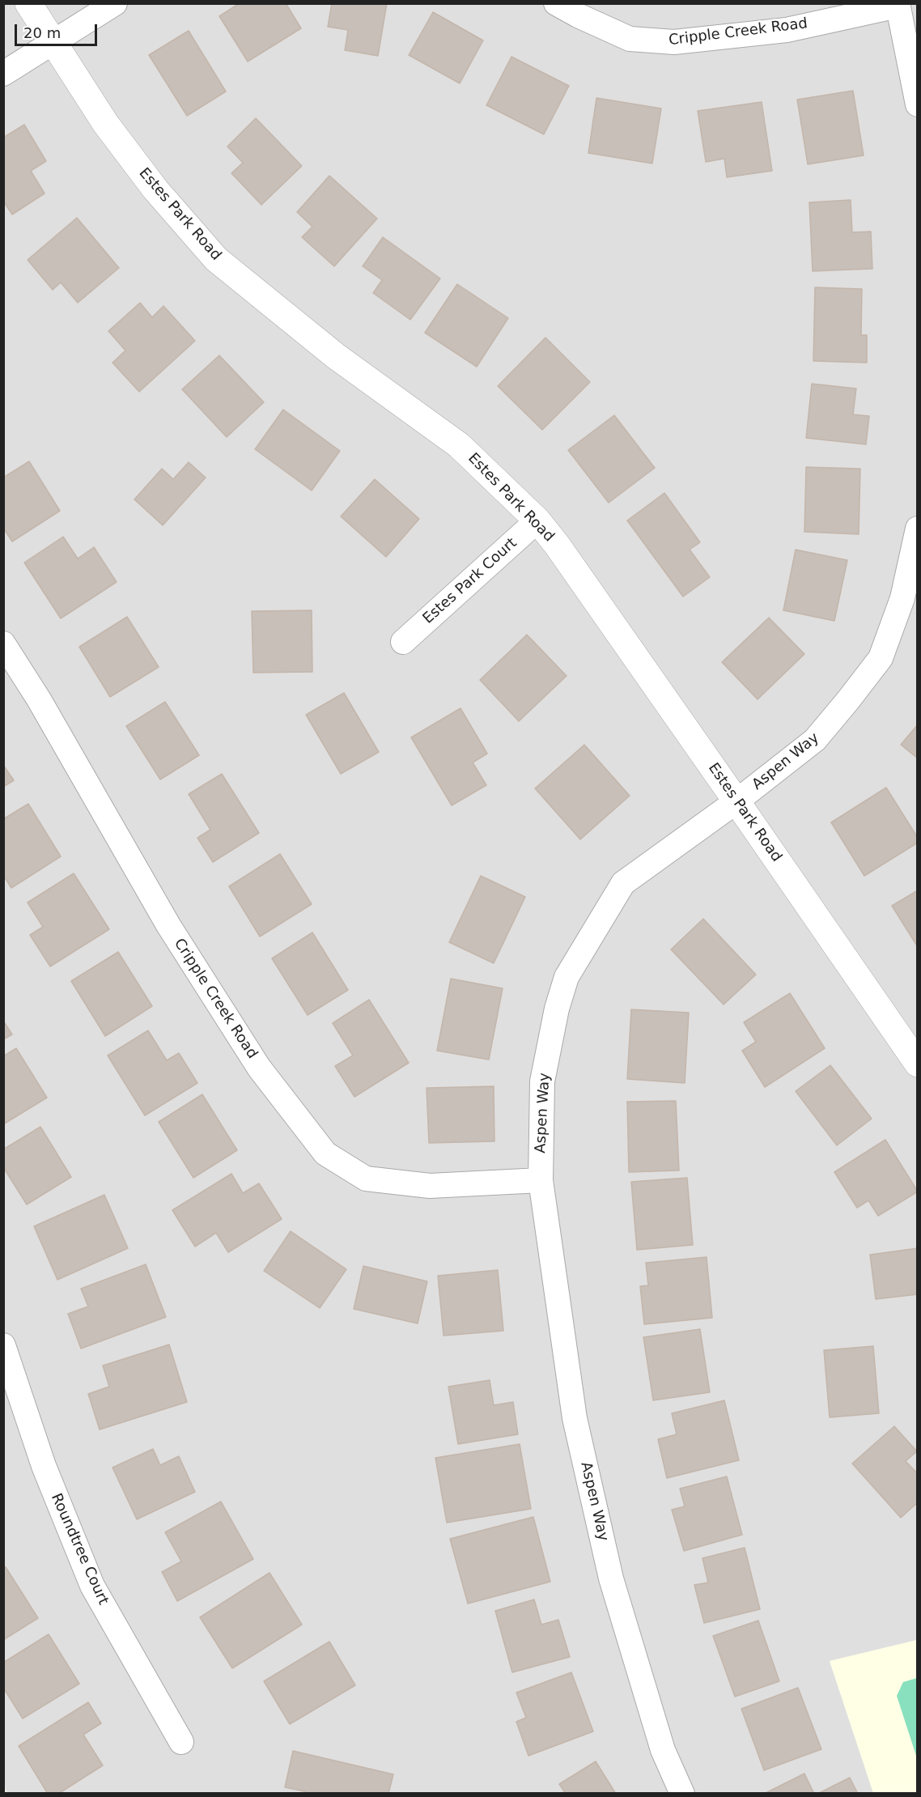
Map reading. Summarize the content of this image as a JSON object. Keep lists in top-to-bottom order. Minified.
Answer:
{"streets":{"street":["Cripple Creek Road","Estes Park Road","Estes Park Court","Aspen Way","Roundtree Court"]},"crossings":[["Cripple Creek Road","Aspen Way"],["Estes Park Road","Estes Park Court"],["Estes Park Road","Aspen Way"]],"scale_bar":"20 m"}
